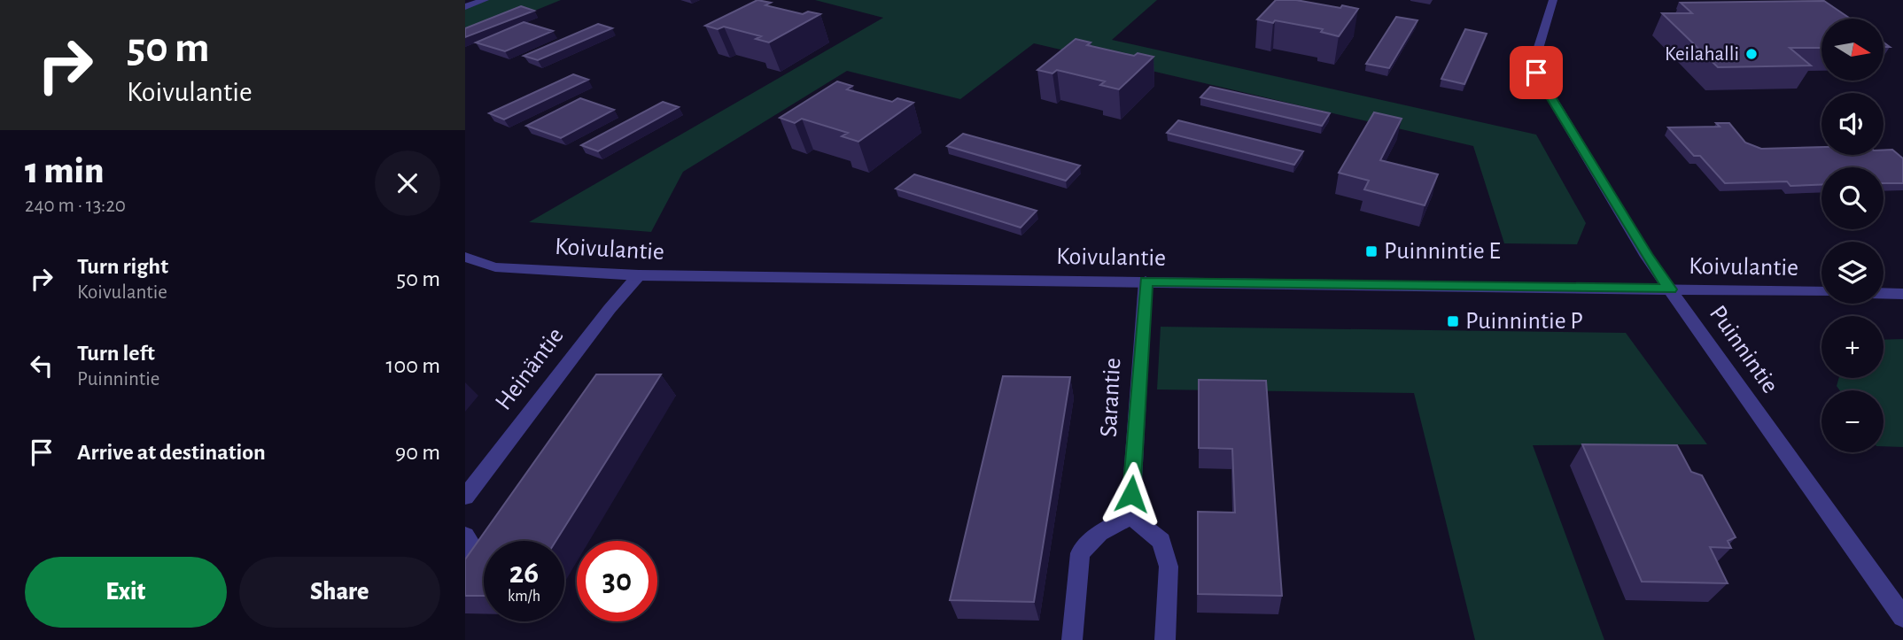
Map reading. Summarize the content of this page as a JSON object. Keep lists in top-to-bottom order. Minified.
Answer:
{"streets":{"street":["Koivulantie","Puinnintie","Heinäntie","Sarantie"]},"crossings":[["Koivulantie","Puinnintie"],["Koivulantie","Heinäntie"],["Koivulantie","Sarantie"]],"places":{"other":["Keilahalli"],"transit":["Puinnintie E","Puinnintie P"]},"north":"right","page":{"turn":["50 m","Koivulantie"],"map_buttons":["+","−"],"heading":["1 min","240 m · 13:20"],"list":[{"name":"Turn right","note":"Koivulantie","value":"50 m"},{"name":"Turn left","note":"Puinnintie","value":"100 m"},{"name":"Arrive at destination","value":"90 m"}],"speed":"26 km/h","limit":"30","buttons":["Exit","Share"]}}
